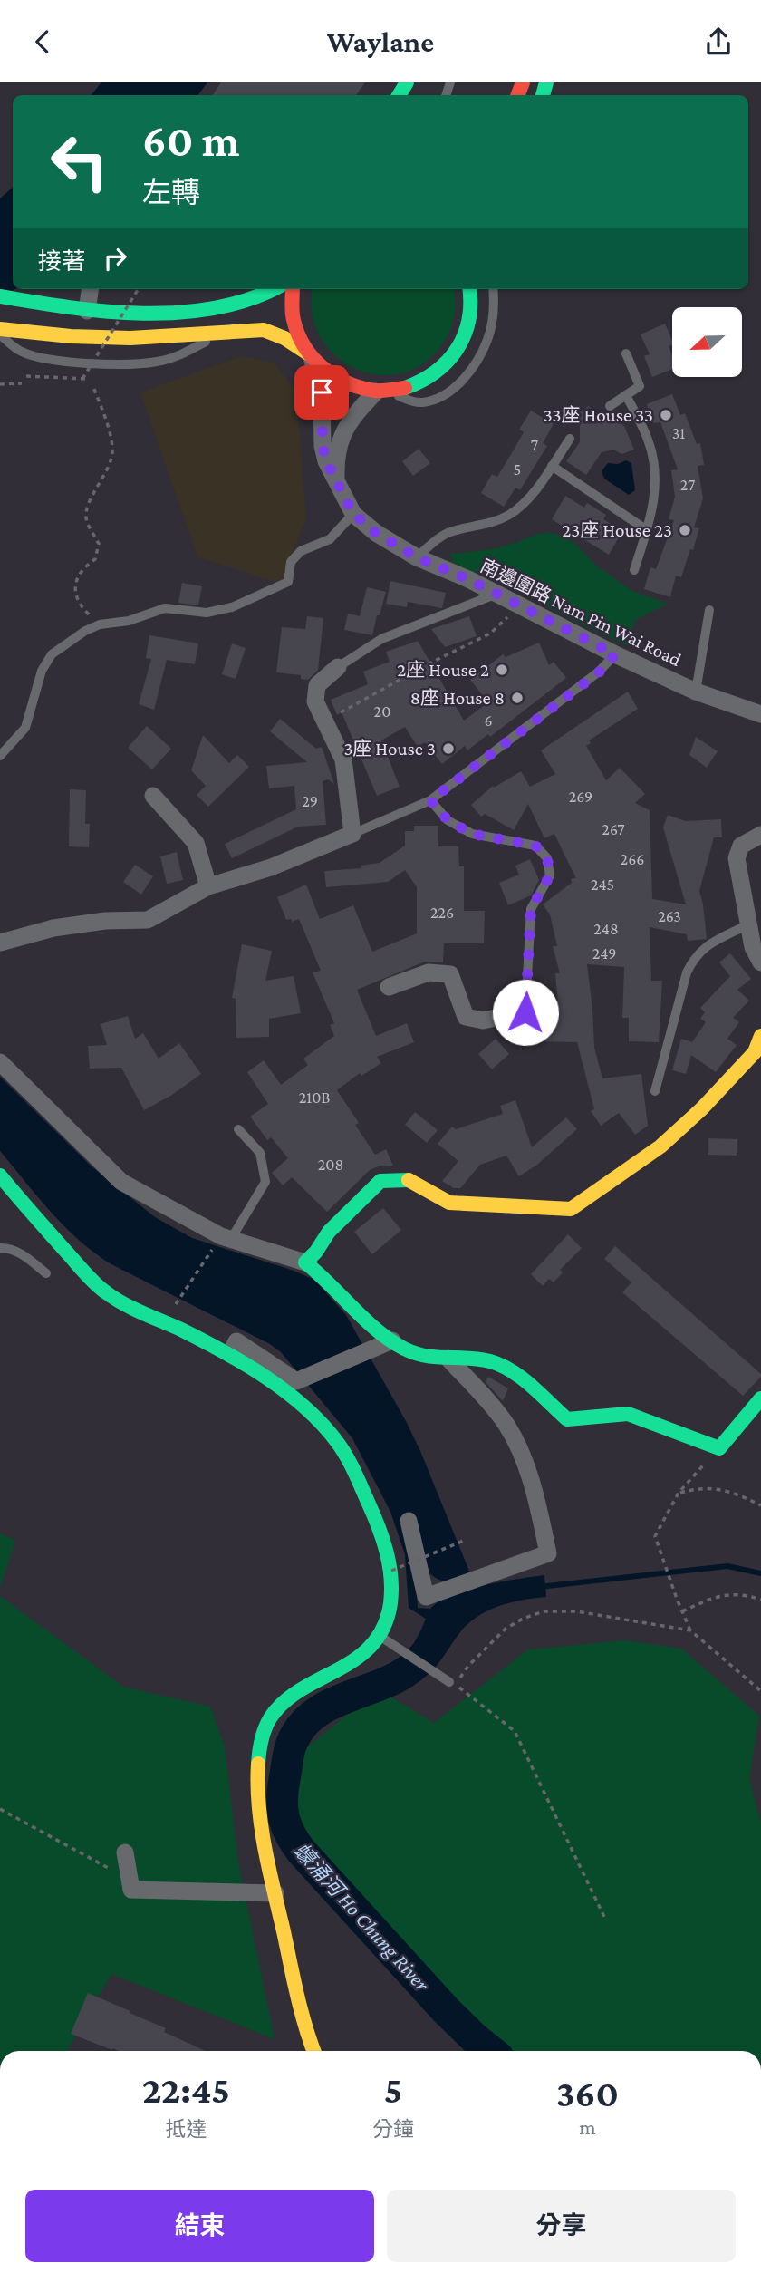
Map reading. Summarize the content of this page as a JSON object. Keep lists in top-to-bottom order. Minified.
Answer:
{"streets":{"street":["南邊圍路 Nam Pin Wai Road"]},"water":["蠔涌河 Ho Chung River"],"places":["33座 House 33","23座 House 23","2座 House 2","8座 House 8","3座 House 3"],"house_numbers":["31","7","5","27","20","6","269","29","267","266","245","226","263","248","249","210B","208"],"north":"left","page":{"header":"Waylane","turn":["60 m","左轉"],"then":"接著","eta":["22:45","抵達","5","分鐘","360","m"],"buttons":["結束","分享"]}}
